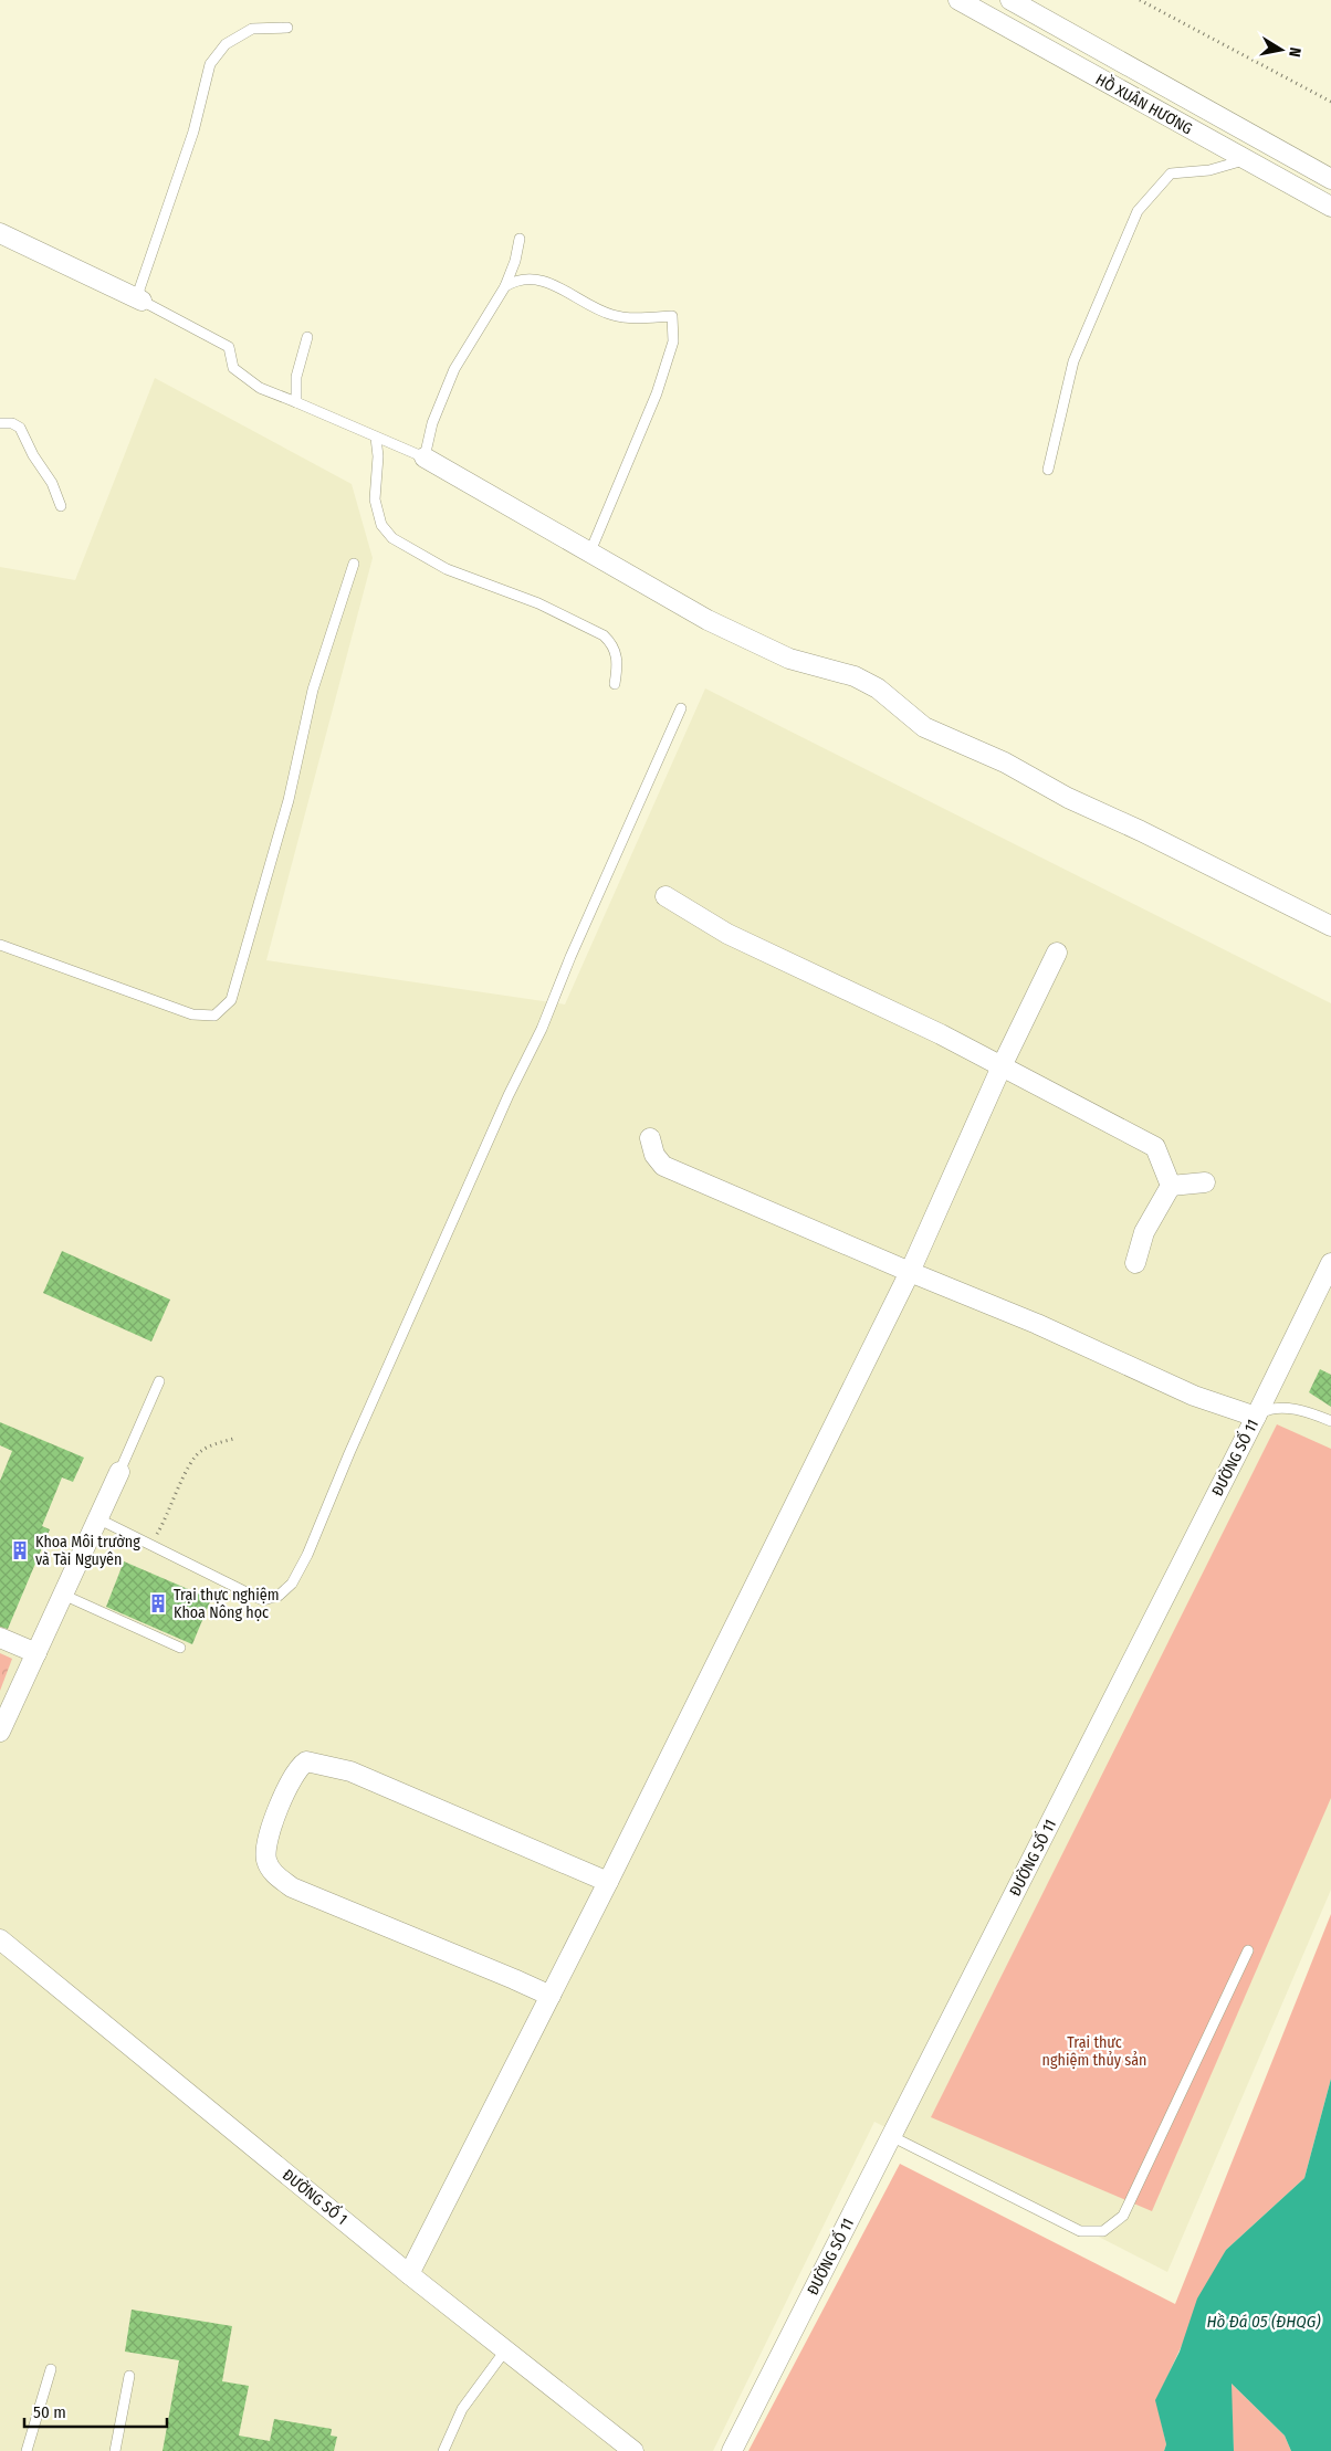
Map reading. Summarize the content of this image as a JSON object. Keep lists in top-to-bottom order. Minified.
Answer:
{"streets":{"street":["HỒ XUÂN HƯƠNG","ĐƯỜNG SỐ 11","ĐƯỜNG SỐ 1"]},"water":["Hồ Đá 05 (ĐHQG)"],"parks":["Trại thực nghiệm thủy sản"],"places":{"building":["Khoa Môi trường và Tài Nguyên","Trại thực nghiệm Khoa Nông học"]},"scale_bar":"50 m","north":"right"}
